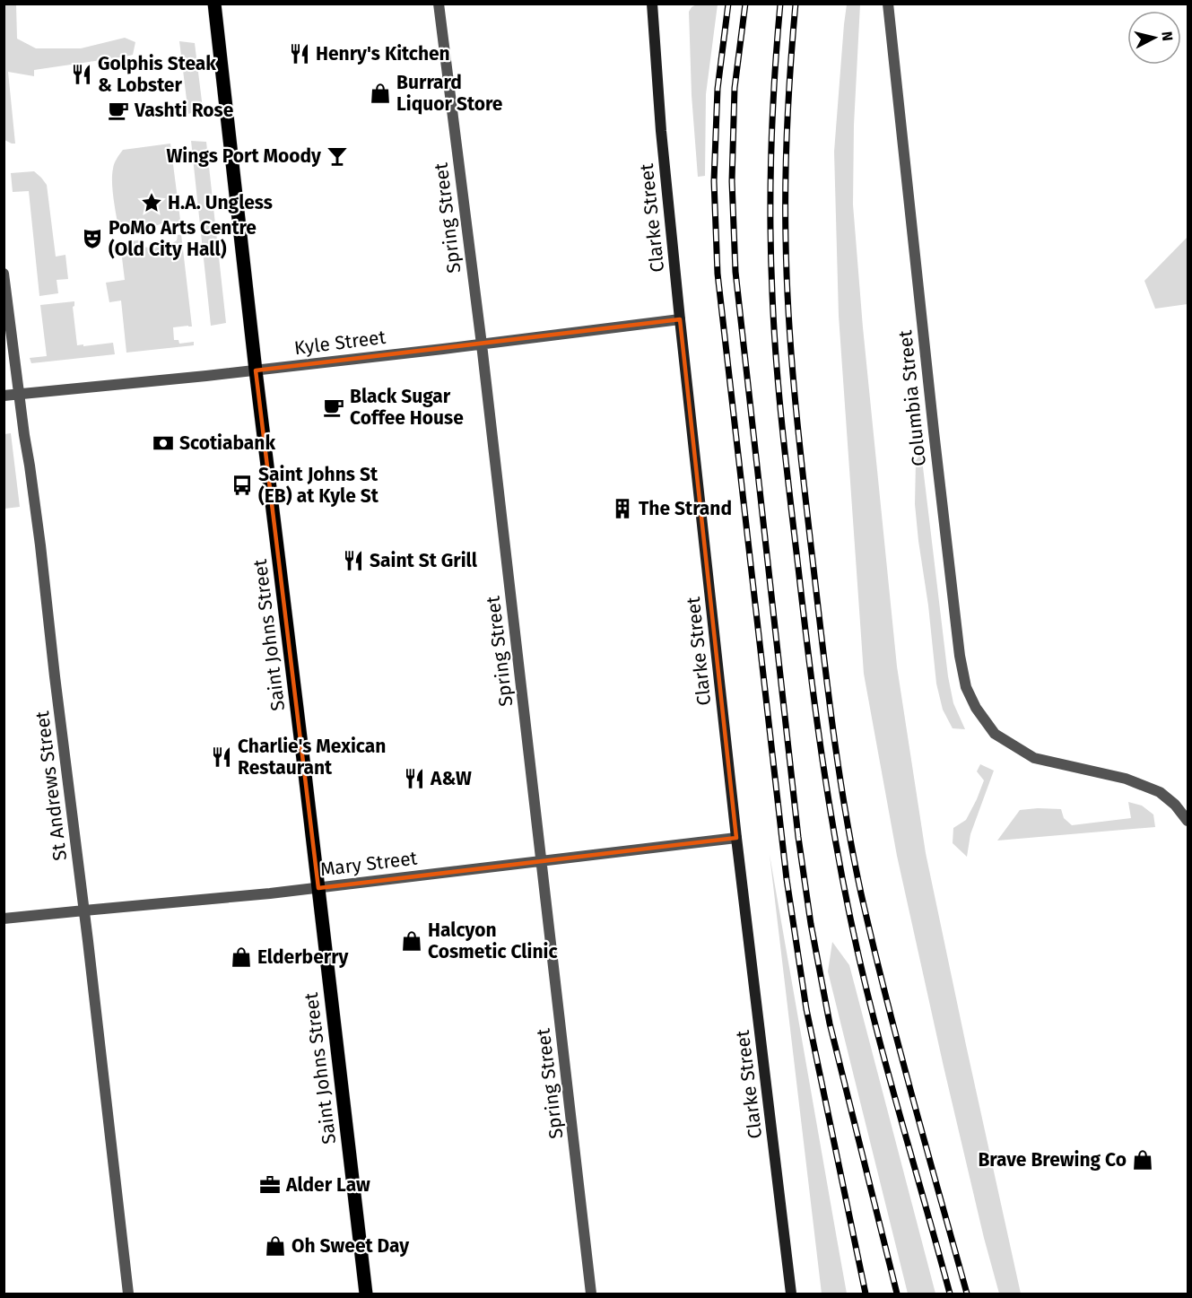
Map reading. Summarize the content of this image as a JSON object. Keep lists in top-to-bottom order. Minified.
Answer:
{"streets":{"main road":["Clarke Street","Saint Johns Street"],"street":["Spring Street","Kyle Street","Columbia Street","St Andrews Street","Mary Street"]},"crossings":[["Spring Street","Kyle Street"],["Spring Street","Mary Street"],["Clarke Street","Kyle Street"],["Clarke Street","Mary Street"],["Kyle Street","Saint Johns Street"],["Kyle Street","St Andrews Street"],["Saint Johns Street","Mary Street"],["St Andrews Street","Mary Street"]],"places":{"restaurant":["Henry's Kitchen","Golphis Steak & Lobster","Saint St Grill","Charlie's Mexican Restaurant","A&W"],"shop":["Burrard Liquor Store","Halcyon Cosmetic Clinic","Elderberry","Brave Brewing Co","Oh Sweet Day"],"cafe":["Vashti Rose","Black Sugar Coffee House"],"bar":["Wings Port Moody"],"place":["H.A. Ungless"],"theatre":["PoMo Arts Centre (Old City Hall)"],"bank":["Scotiabank"],"bus stop":["Saint Johns St (EB) at Kyle St"],"building":["The Strand"],"office":["Alder Law"]},"north":"right"}
